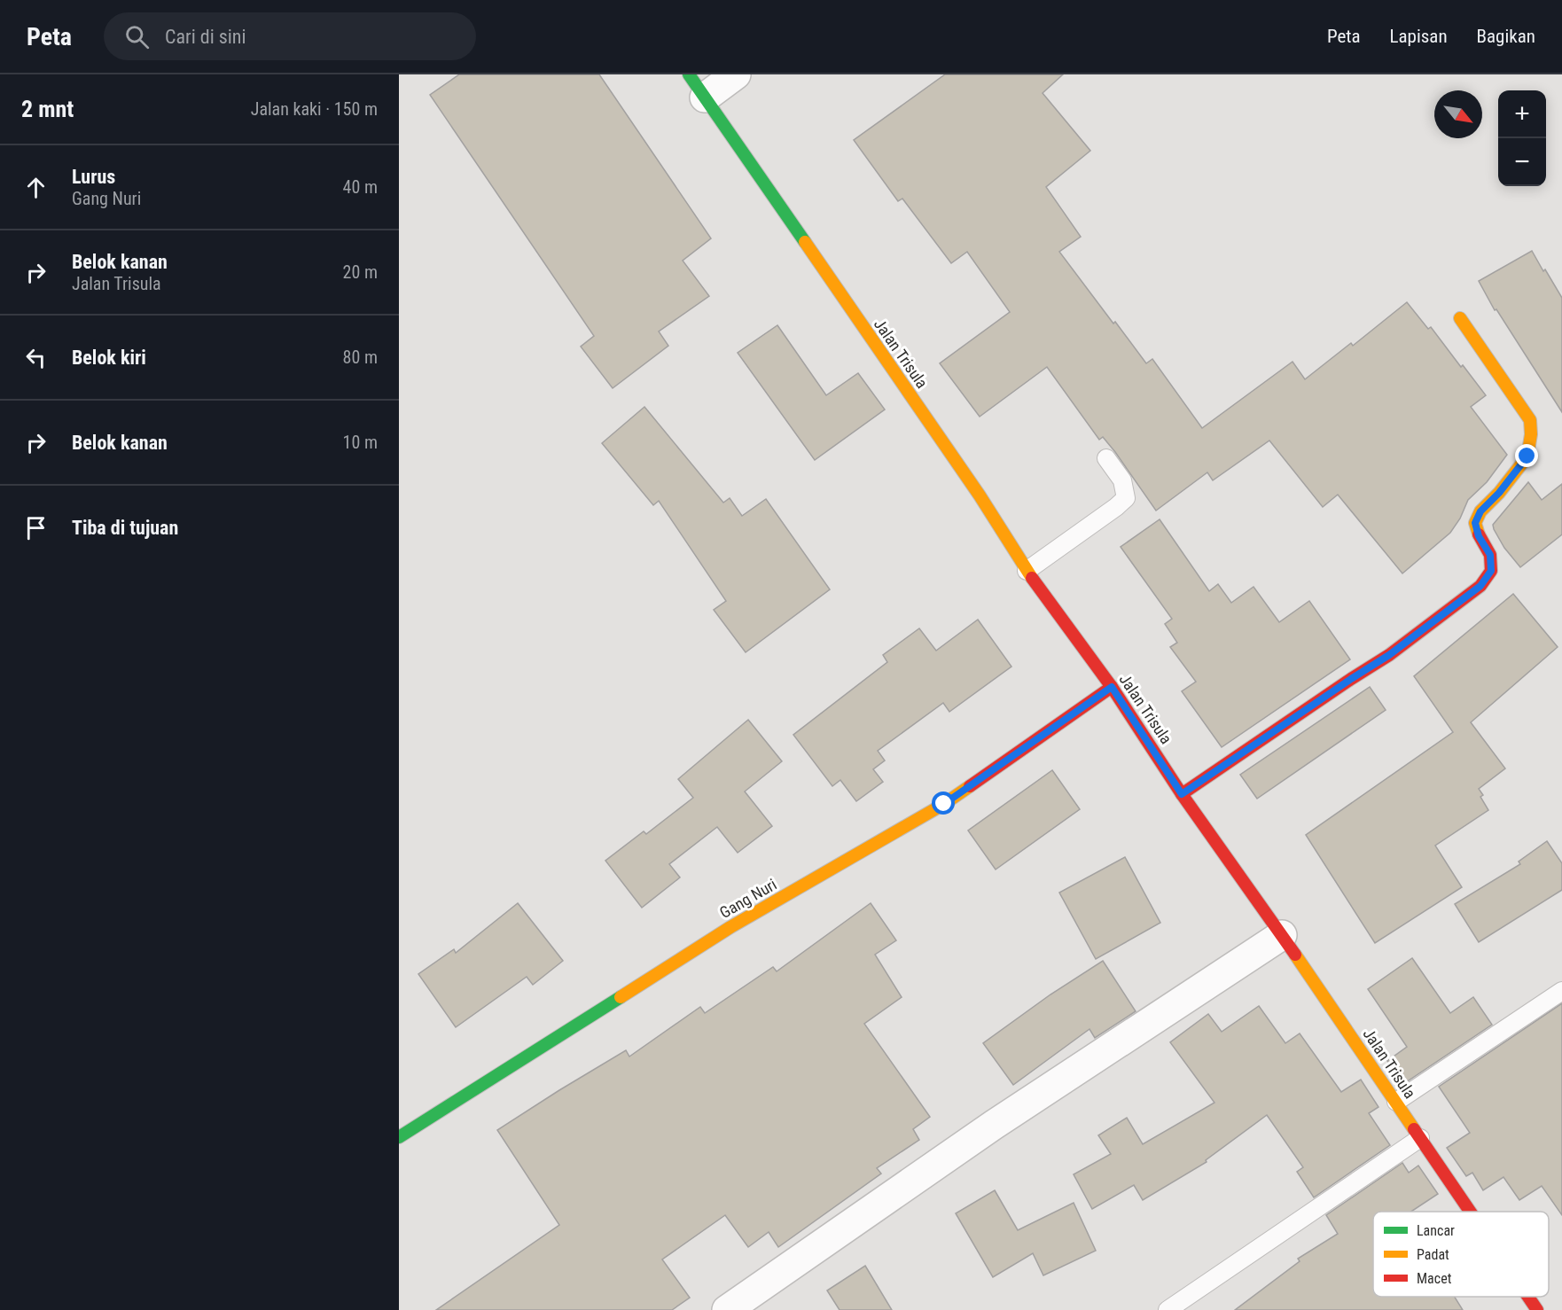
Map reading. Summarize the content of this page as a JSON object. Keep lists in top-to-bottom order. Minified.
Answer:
{"streets":{"street":["Jalan Trisula","Gang Nuri"]},"crossings":[["Jalan Trisula","Gang Nuri"]],"legend":["Lancar","Padat","Macet"],"north":"bottom right","page":{"header":"Peta","search":"Cari di sini","nav":["Peta","Lapisan","Bagikan"],"heading":["2 mnt","Jalan kaki · 150 m"],"map_buttons":["+","−"],"list":[["Lurus","Gang Nuri","40 m"],["Belok kanan","Jalan Trisula","20 m"],["Belok kiri","80 m"],["Belok kanan","10 m"],"Tiba di tujuan"]}}
